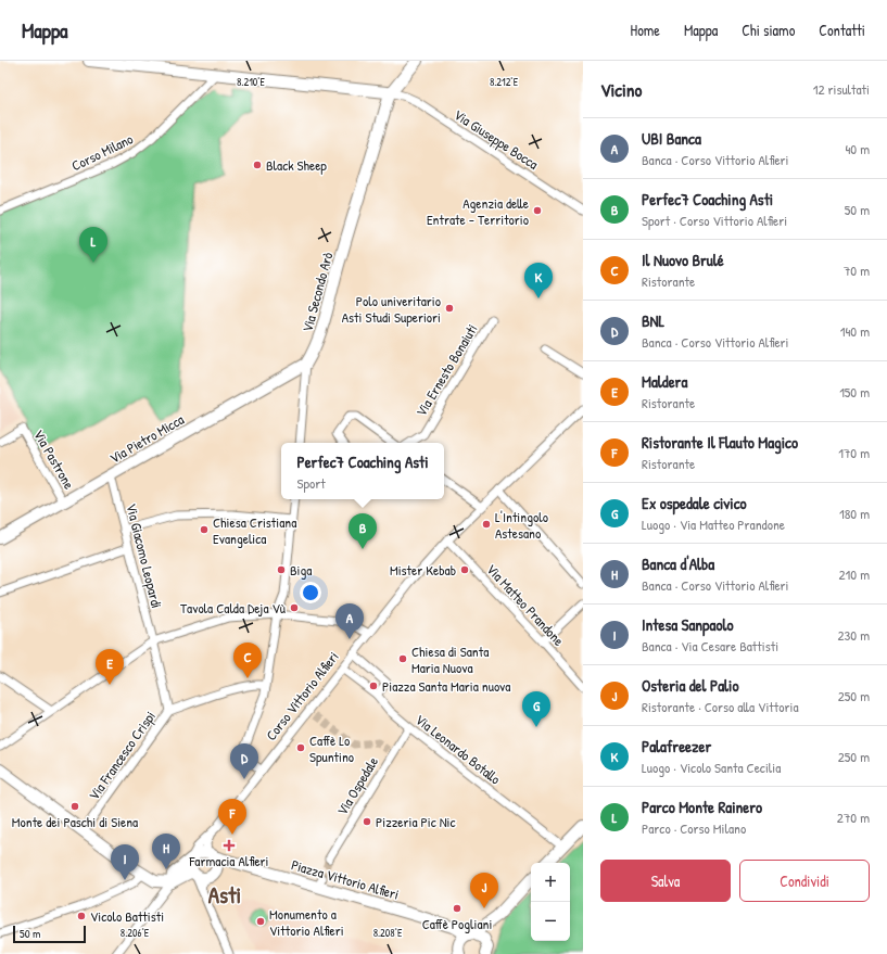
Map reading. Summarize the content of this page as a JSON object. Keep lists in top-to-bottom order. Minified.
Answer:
{"streets":{"street":["Via Giuseppe Bocca","Corso Milano","Via Secondo Arò","Via Ernesto Bonaiuti","Via Pietro Micca","Via Pastrone","Via Giacomo Leopardi","Via Matteo Prandone","Corso Vittorio Alfieri","Via Leonardo Botallo","Via Francesco Crispi","Via Ospedale","Piazza Vittorio Alfieri"]},"crossings":[["Via Giuseppe Bocca","Via Secondo Arò"],["Via Secondo Arò","Via Pietro Micca"],["Via Pietro Micca","Via Pastrone"],["Via Pietro Micca","Via Giacomo Leopardi"],["Via Giacomo Leopardi","Via Francesco Crispi"],["Via Matteo Prandone","Corso Vittorio Alfieri"],["Corso Vittorio Alfieri","Via Leonardo Botallo"],["Corso Vittorio Alfieri","Piazza Vittorio Alfieri"],["Via Leonardo Botallo","Via Ospedale"]],"districts":["Asti"],"places":{"other":["Black Sheep","Agenzia delle Entrate - Territorio","Polo univeritario Asti Studi Superiori","L'Intingolo Astesano","Chiesa Cristiana Evangelica","Biga","Mister Kebab","Tavola Calda Deja Vù","Chiesa di Santa Maria Nuova","Piazza Santa Maria nuova","Caffè Lo Spuntino","Monte dei Paschi di Siena","Pizzeria Pic Nic","Caffè Pogliani","Vicolo Battisti","Monumento a Vittorio Alfieri"],"health":["Farmacia Alfieri"]},"scale_bar":"50 m","page":{"header":"Mappa","nav":["Home","Mappa","Chi siamo","Contatti"],"heading":["Vicino","12 risultati"],"list":[{"mark":"A","name":"UBI Banca","note":"Banca · Corso Vittorio Alfieri","value":"40 m"},{"mark":"B","name":"Perfec7 Coaching Asti","note":"Sport · Corso Vittorio Alfieri","value":"50 m"},{"mark":"C","name":"Il Nuovo Brulé","note":"Ristorante","value":"70 m"},{"mark":"D","name":"BNL","note":"Banca · Corso Vittorio Alfieri","value":"140 m"},{"mark":"E","name":"Maldera","note":"Ristorante","value":"150 m"},{"mark":"F","name":"Ristorante Il Flauto Magico","note":"Ristorante","value":"170 m"},{"mark":"G","name":"Ex ospedale civico","note":"Luogo · Via Matteo Prandone","value":"180 m"},{"mark":"H","name":"Banca d'Alba","note":"Banca · Corso Vittorio Alfieri","value":"210 m"},{"mark":"I","name":"Intesa Sanpaolo","note":"Banca · Via Cesare Battisti","value":"230 m"},{"mark":"J","name":"Osteria del Palio","note":"Ristorante · Corso alla Vittoria","value":"250 m"},{"mark":"K","name":"Palafreezer","note":"Luogo · Vicolo Santa Cecilia","value":"250 m"},{"mark":"L","name":"Parco Monte Rainero","note":"Parco · Corso Milano","value":"270 m"}],"pins":["L","K","B","A","C","E","G","D","F","H","I","J"],"popup":["Perfec7 Coaching Asti","Sport"],"buttons":["Salva","Condividi"],"map_buttons":["+","−"],"scale":"50 m"},"coordinates":["8.212°E","8.210°E","8.206°E","8.208°E"]}
